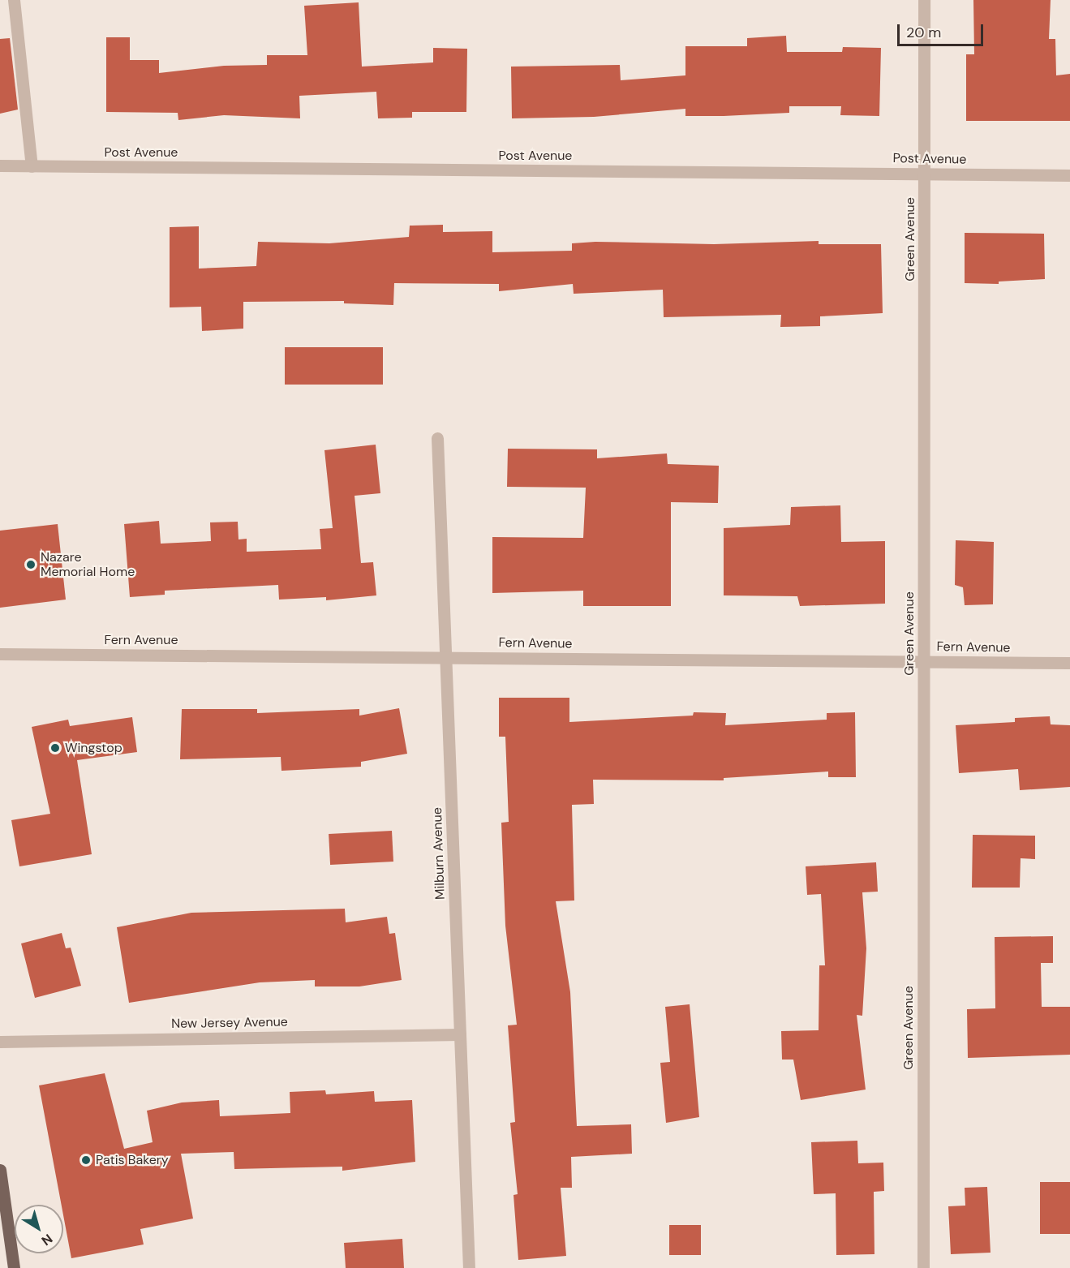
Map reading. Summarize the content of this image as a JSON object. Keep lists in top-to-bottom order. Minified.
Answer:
{"streets":{"street":["Post Avenue","Green Avenue","Fern Avenue","Milburn Avenue","New Jersey Avenue"]},"crossings":[["Post Avenue","Green Avenue"],["Green Avenue","Fern Avenue"],["Fern Avenue","Milburn Avenue"],["Milburn Avenue","New Jersey Avenue"]],"places":["Nazare Memorial Home","Wingstop","Patis Bakery"],"scale_bar":"20 m","north":"bottom right"}
